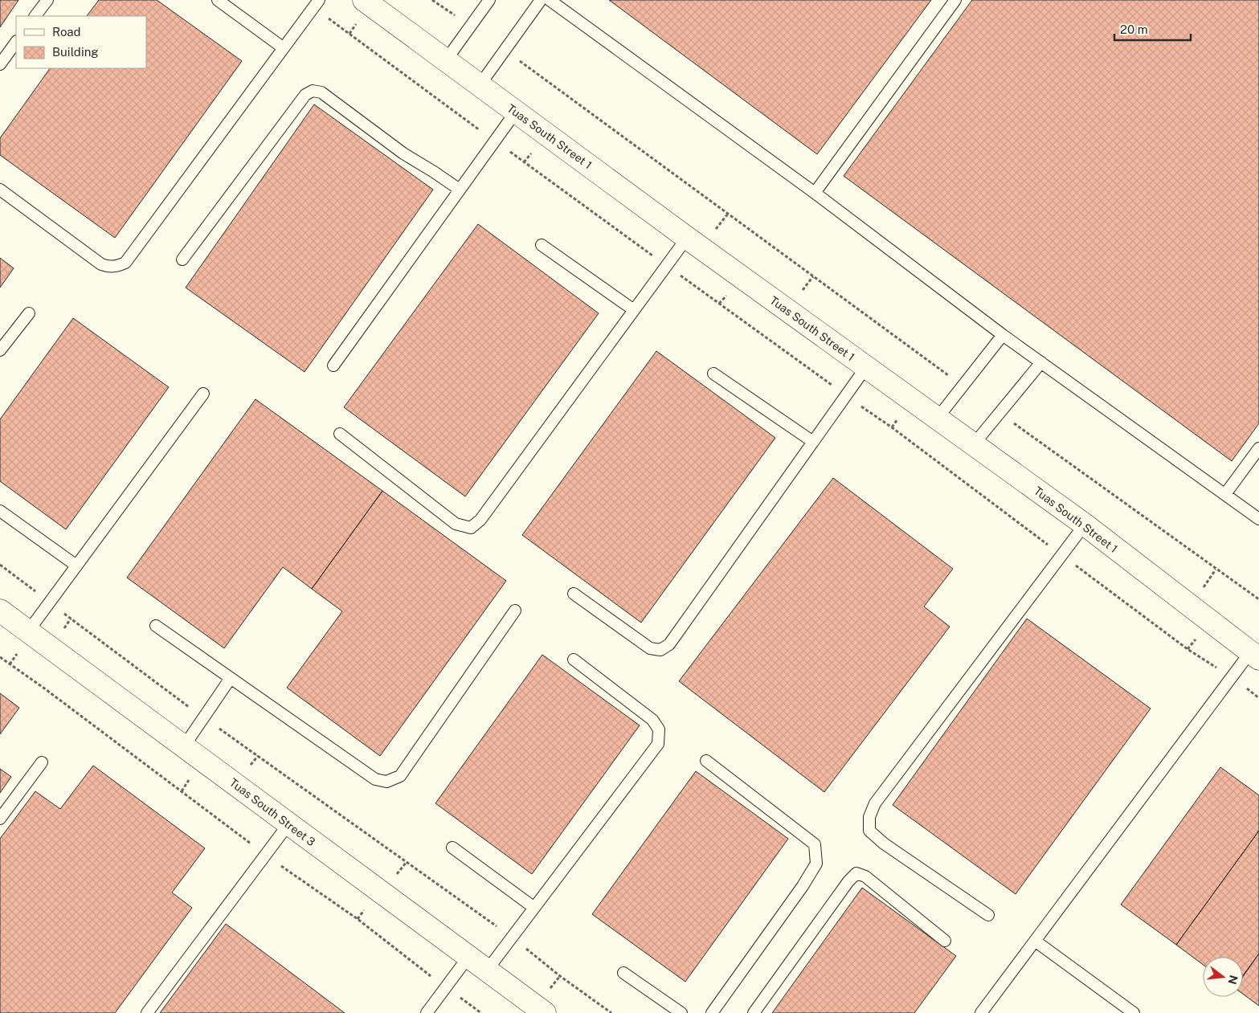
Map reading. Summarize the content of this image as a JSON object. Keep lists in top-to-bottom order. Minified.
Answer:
{"streets":{"street":["Tuas South Street 1","Tuas South Street 3"]},"legend":["Road","Building"],"scale_bar":"20 m","north":"right"}
